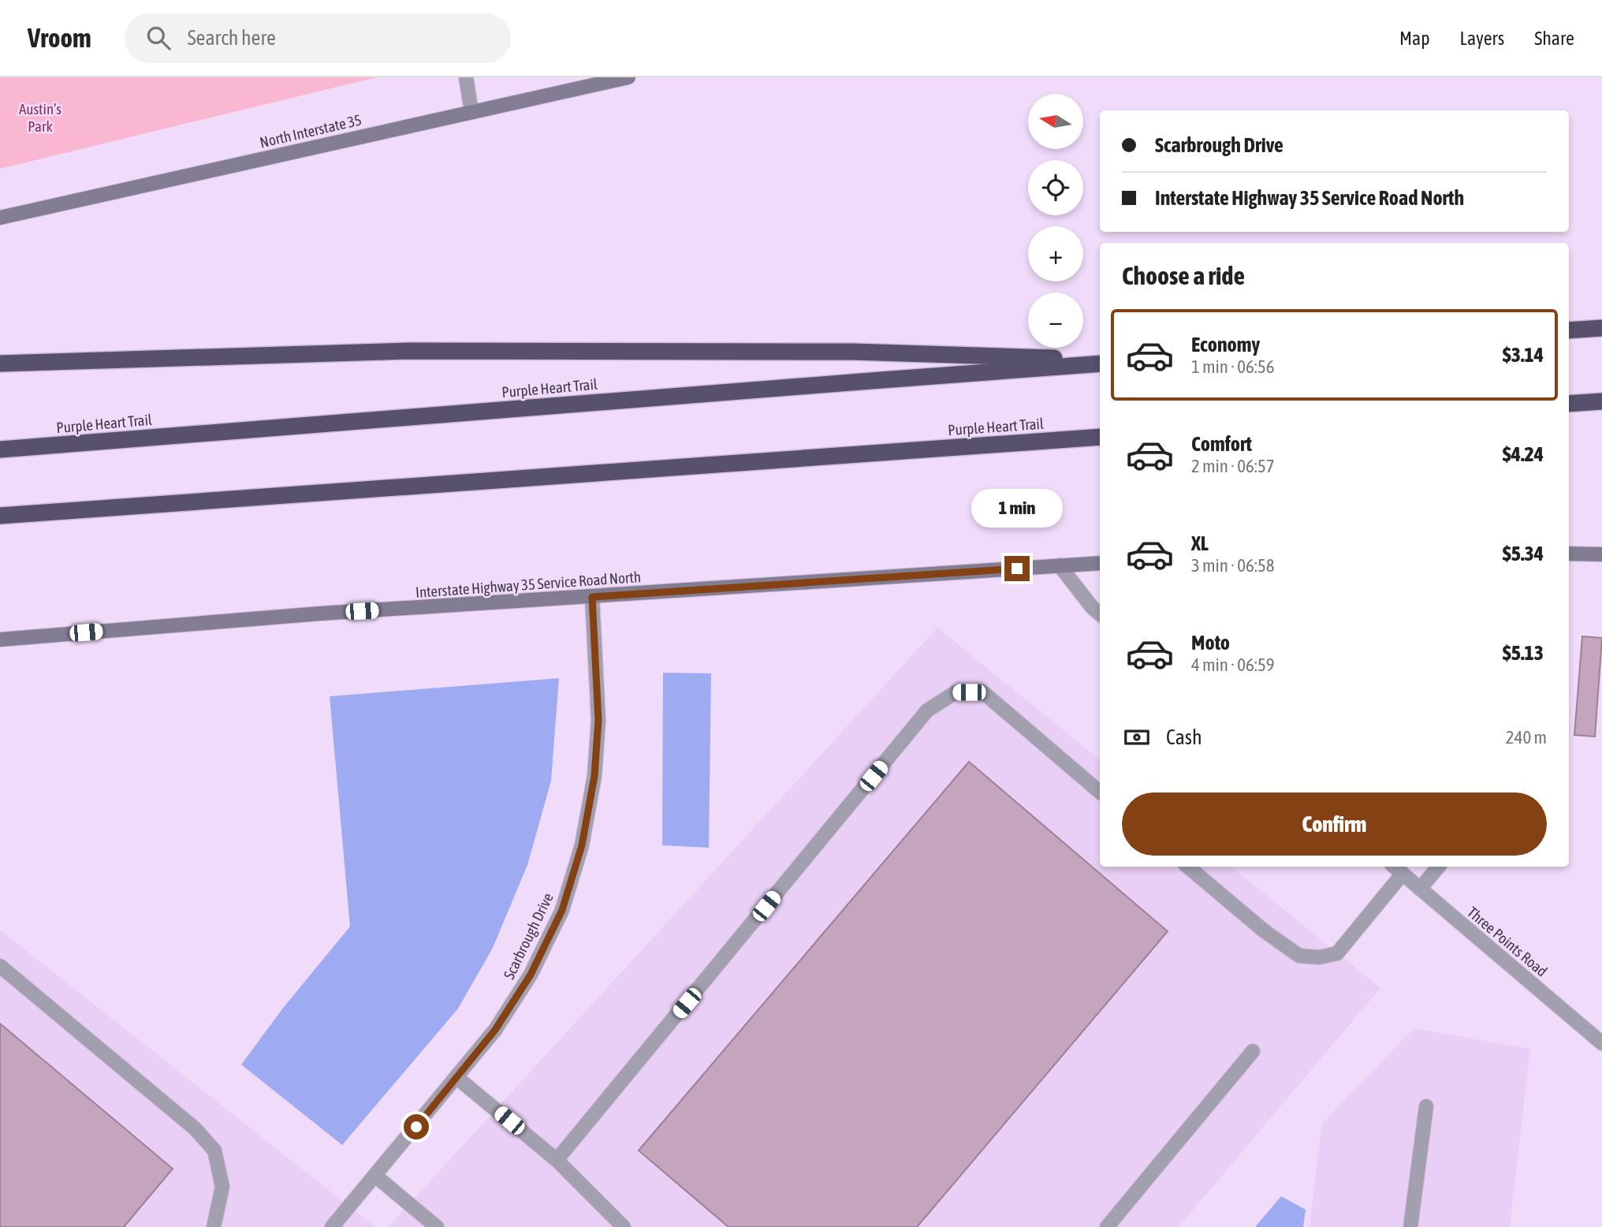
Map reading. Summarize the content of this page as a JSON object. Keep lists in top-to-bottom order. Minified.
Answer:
{"streets":{"highway":["Purple Heart Trail"],"main road":["North Interstate 35","Interstate Highway 35 Service Road North"],"street":["Scarbrough Drive","Three Points Road"]},"crossings":[["Interstate Highway 35 Service Road North","Scarbrough Drive"]],"parks":["Austin’s Park"],"north":"left","page":{"header":"Vroom","search":"Search here","nav":["Map","Layers","Share"],"map_buttons":["+","−"],"banner":["Scarbrough Drive","Interstate Highway 35 Service Road North"],"heading":"Choose a ride","list":[{"name":"Economy","note":"1 min · 06:56","value":"$3.14"},{"name":"Comfort","note":"2 min · 06:57","value":"$4.24"},{"name":"XL","note":"3 min · 06:58","value":"$5.34"},{"name":"Moto","note":"4 min · 06:59","value":"$5.13"}],"bubble":"1 min","pay":["Cash","240 m"],"buttons":"Confirm"}}
